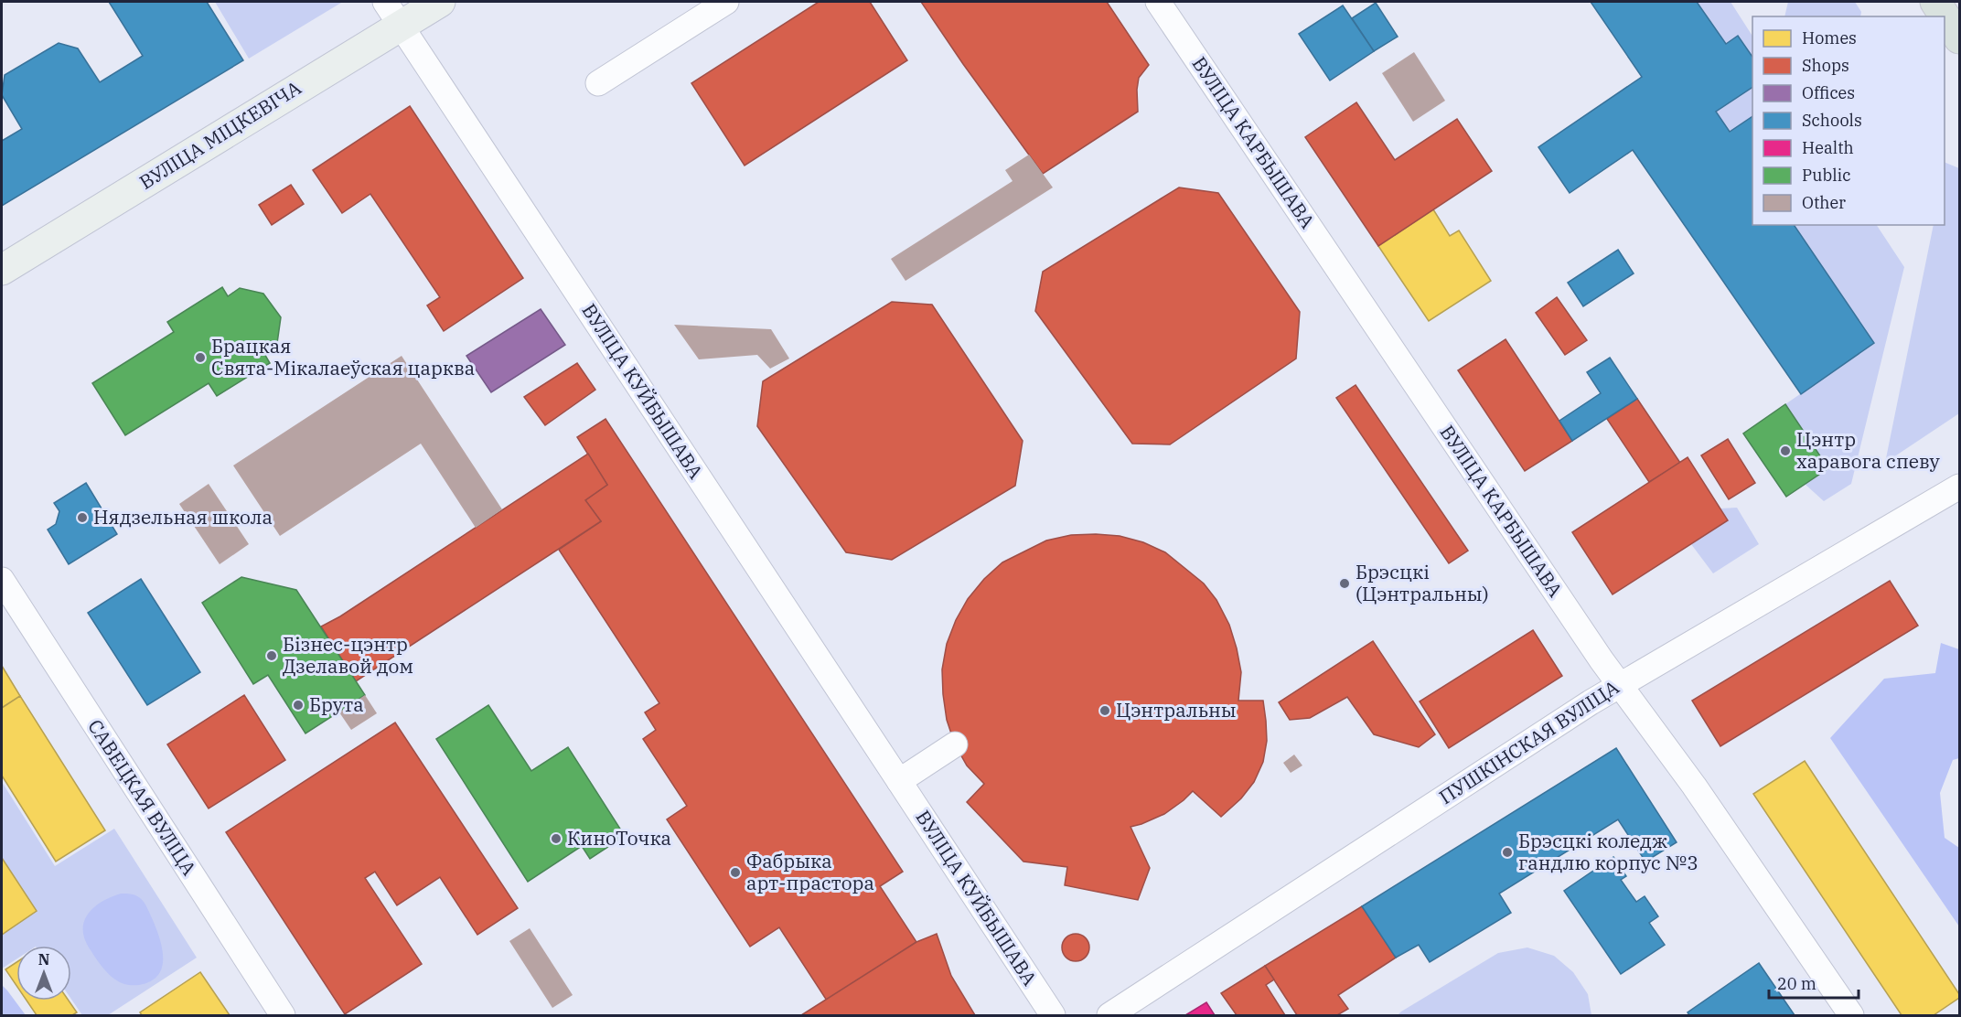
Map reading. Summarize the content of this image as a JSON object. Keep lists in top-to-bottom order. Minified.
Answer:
{"streets":{"main road":["ВУЛІЦА МІЦКЕВІЧА"],"street":["ВУЛІЦА КАРБЫШАВА","ВУЛІЦА КУЙБЫШАВА","ПУШКІНСКАЯ ВУЛІЦА","САВЕЦКАЯ ВУЛІЦА"]},"crossings":[["ВУЛІЦА МІЦКЕВІЧА","ВУЛІЦА КУЙБЫШАВА"],["ВУЛІЦА КАРБЫШАВА","ПУШКІНСКАЯ ВУЛІЦА"]],"places":["Брацкая Свята-Мікалаеўская царква","Цэнтр харавога спеву","Нядзельная школа","Брэсцкі (Цэнтральны)","Бізнес-цэнтр Дзелавой дом","Брута","Цэнтральны","КиноТочка","Брэсцкі коледж гандлю корпус №3","Фабрыка арт-прастора"],"legend":["Homes","Shops","Offices","Schools","Health","Public","Other"],"scale_bar":"20 m","north":"top"}
